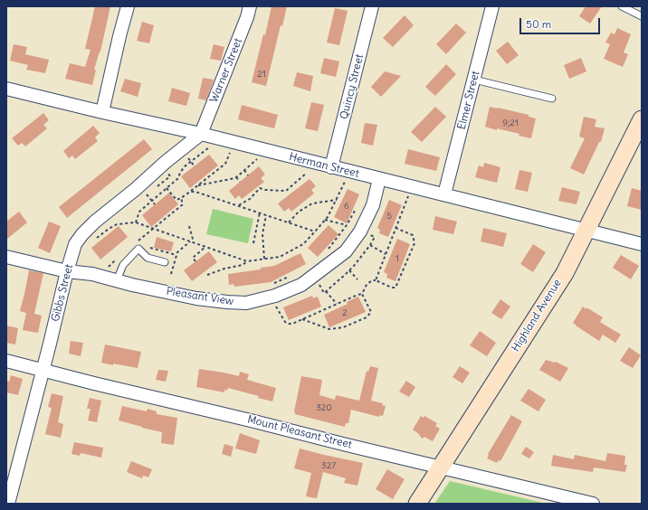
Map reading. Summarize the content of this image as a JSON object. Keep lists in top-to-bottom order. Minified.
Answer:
{"streets":{"main road":["Highland Avenue"],"street":["Warner Street","Quincy Street","Elmer Street","Herman Street","Gibbs Street","Pleasant View","Mount Pleasant Street"]},"crossings":[["Warner Street","Herman Street"],["Warner Street","Gibbs Street"],["Quincy Street","Herman Street"],["Elmer Street","Herman Street"],["Herman Street","Gibbs Street"],["Herman Street","Pleasant View"],["Herman Street","Highland Avenue"],["Gibbs Street","Pleasant View"],["Gibbs Street","Mount Pleasant Street"],["Highland Avenue","Mount Pleasant Street"]],"house_numbers":["21","9;21","6","5","1","2","320","327"],"scale_bar":"50 m"}
